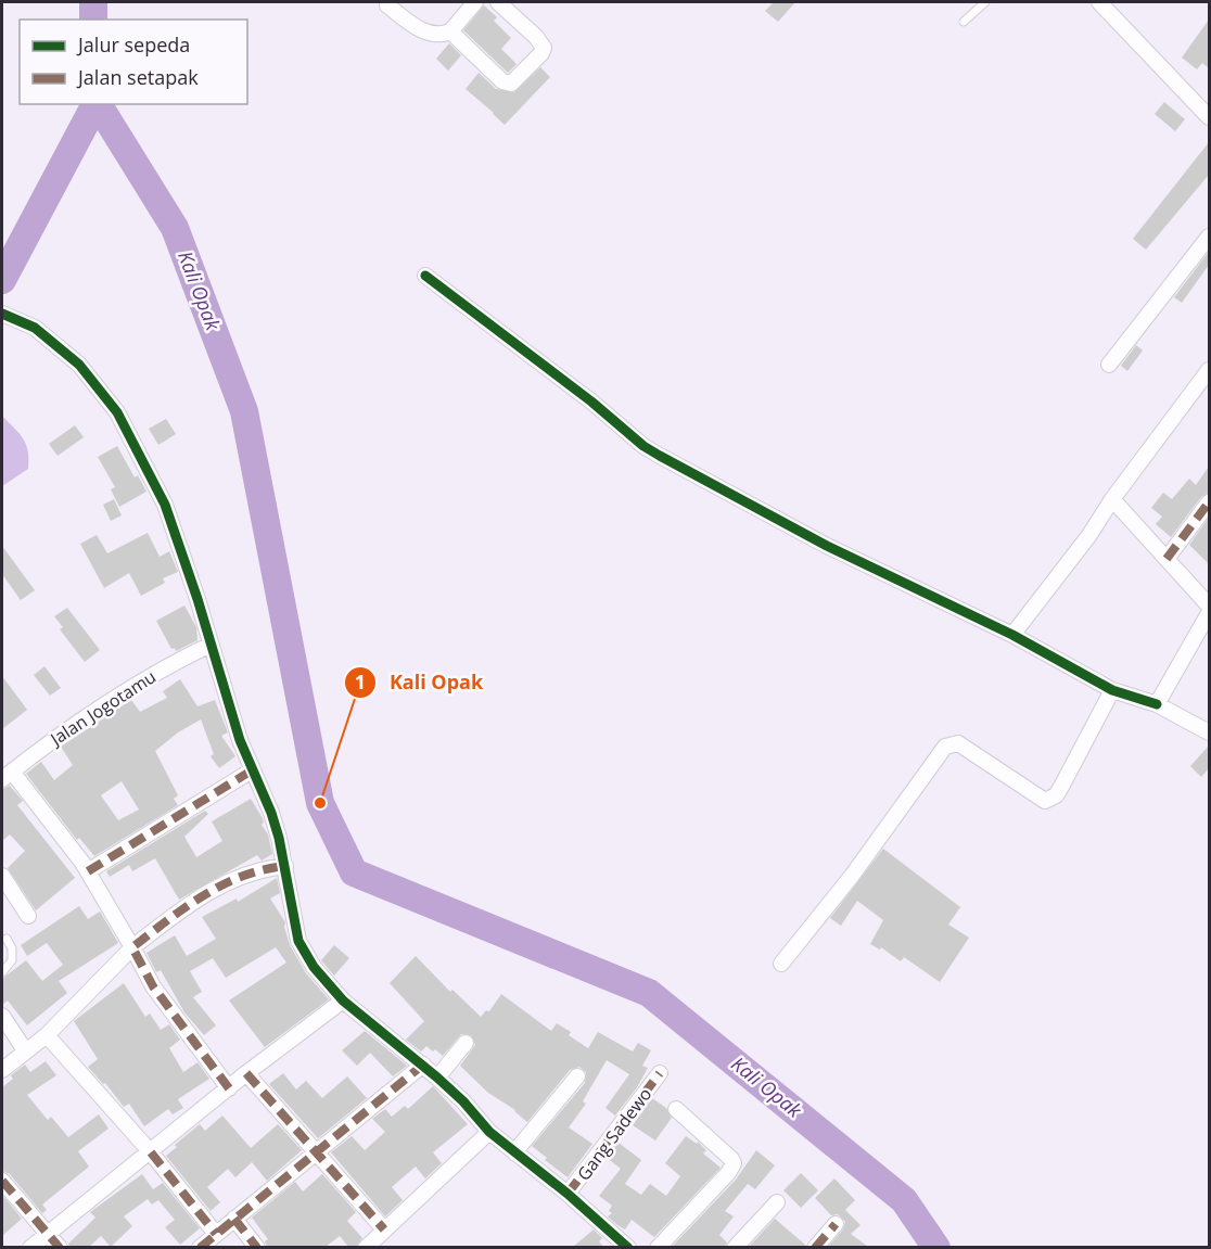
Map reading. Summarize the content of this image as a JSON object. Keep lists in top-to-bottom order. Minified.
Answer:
{"streets":{"street":["Jalan Jogotamu","Gang Sadewo"]},"water":["Kali Opak"],"places":["Kali Opak"],"legend":["Jalur sepeda","Jalan setapak"]}
